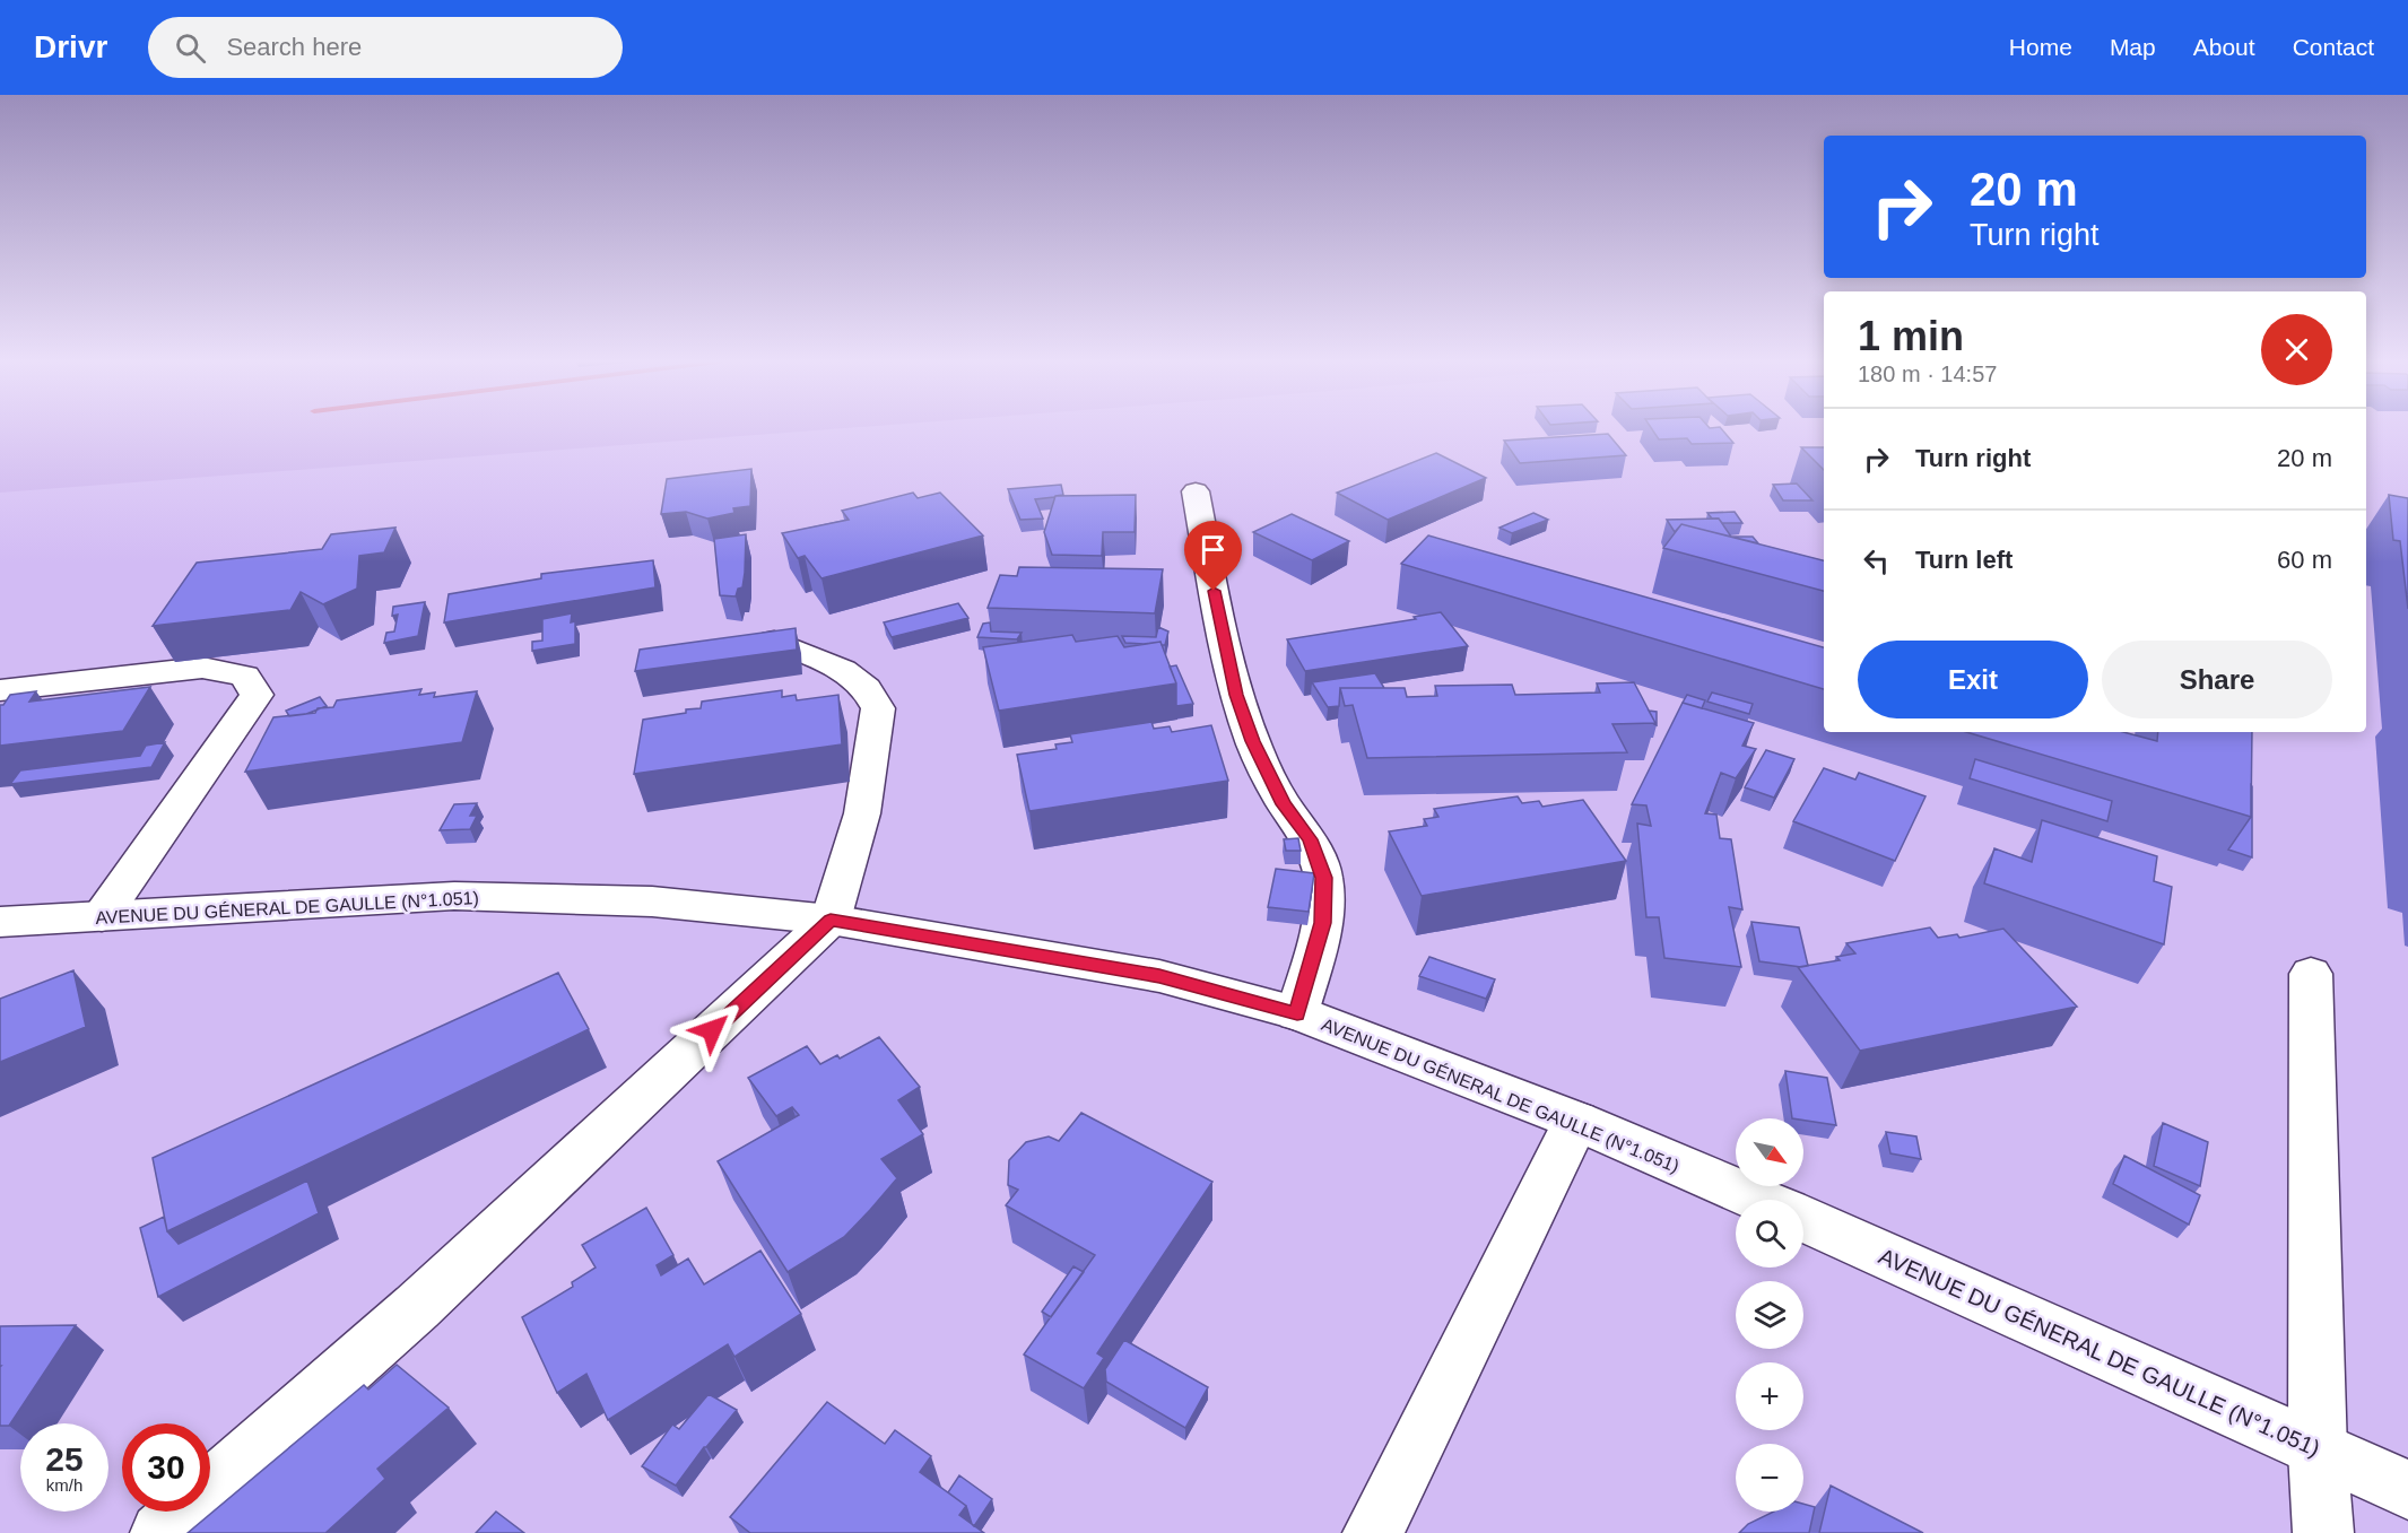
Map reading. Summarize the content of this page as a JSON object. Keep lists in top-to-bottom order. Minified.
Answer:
{"streets":{"street":["AVENUE DU GÉNERAL DE GAULLE (N°1.051)"]},"north":"bottom right","page":{"header":"Drivr","search":"Search here","nav":["Home","Map","About","Contact"],"turn":["20 m","Turn right"],"heading":["1 min","180 m · 14:57"],"list":[{"name":"Turn right","value":"20 m"},{"name":"Turn left","value":"60 m"}],"buttons":["Exit","Share"],"map_buttons":["+","−"],"speed":"25 km/h","limit":"30"}}
